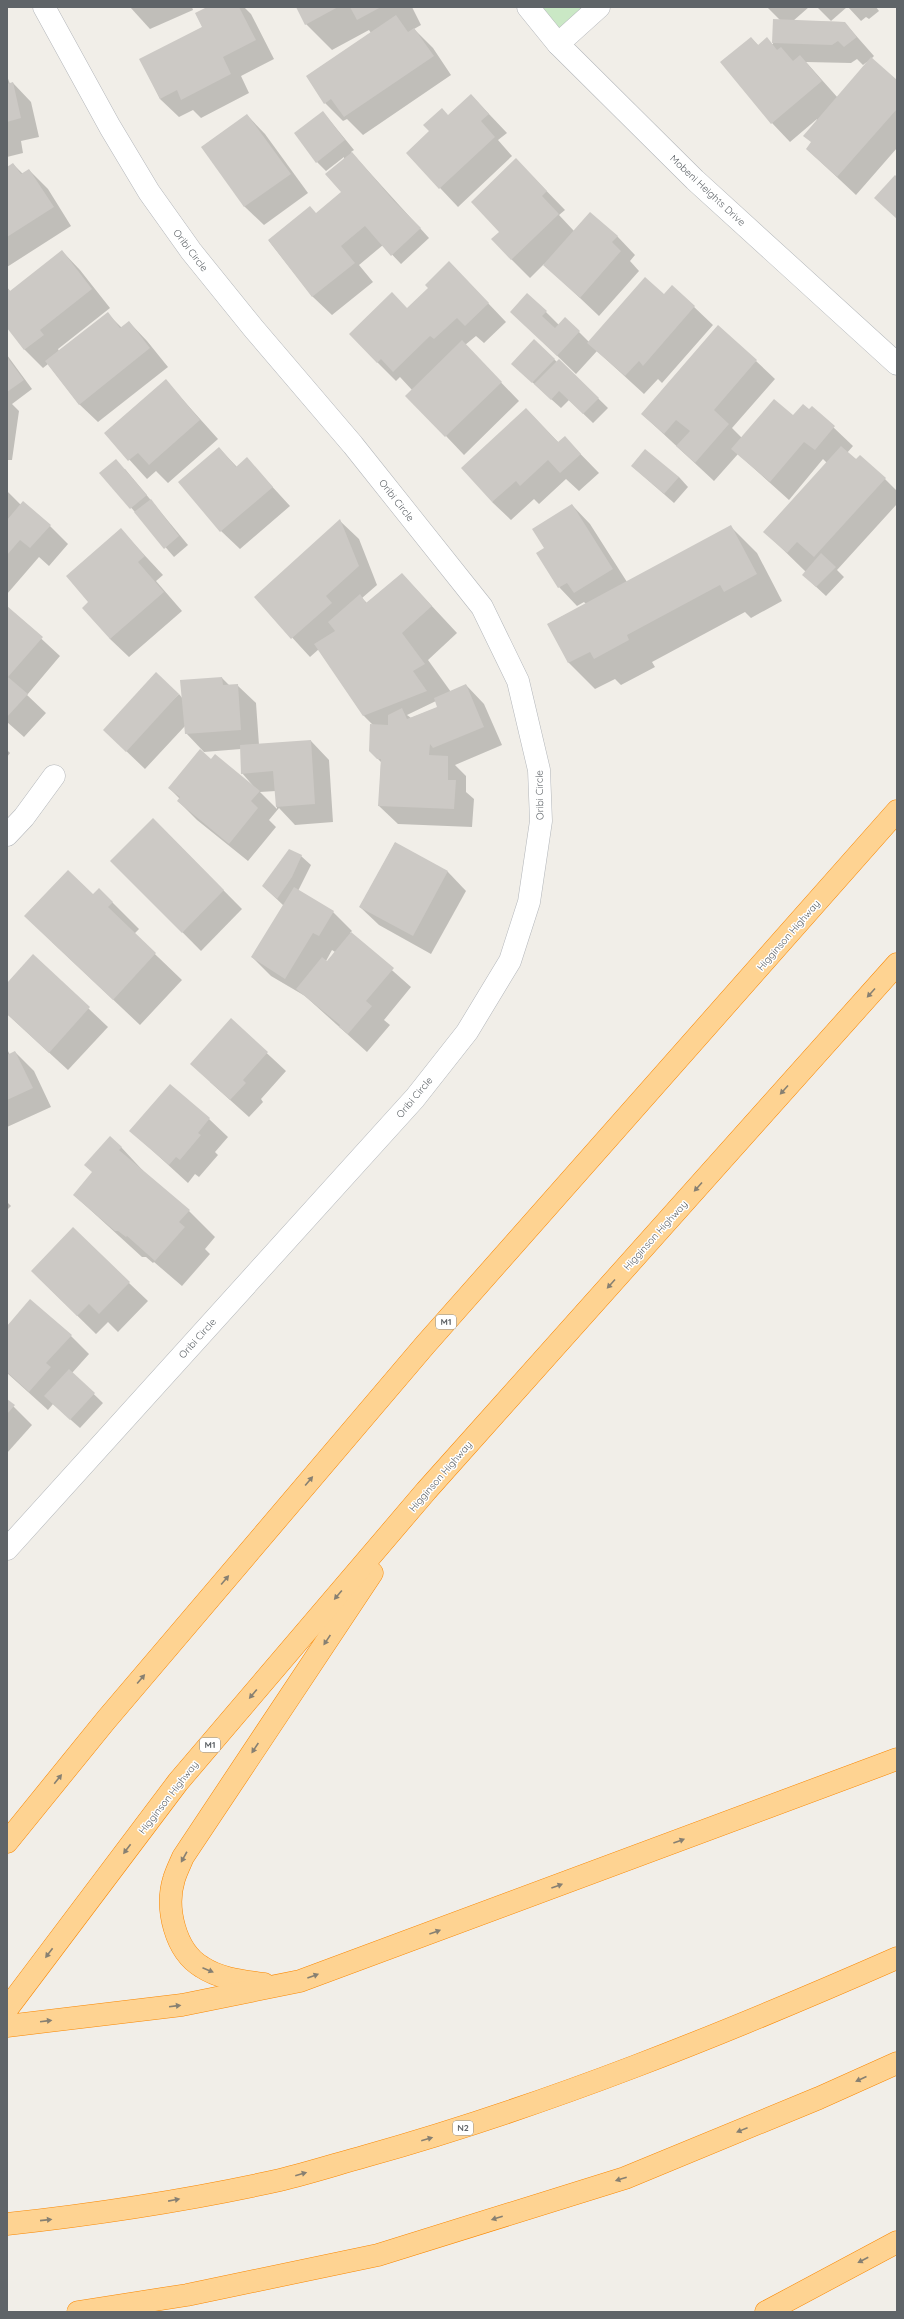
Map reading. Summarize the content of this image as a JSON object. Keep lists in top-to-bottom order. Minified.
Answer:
{"streets":{"highway":["Higginson Highway","M1","N2"],"street":["Mobeni Heights Drive","Oribi Circle"]}}
